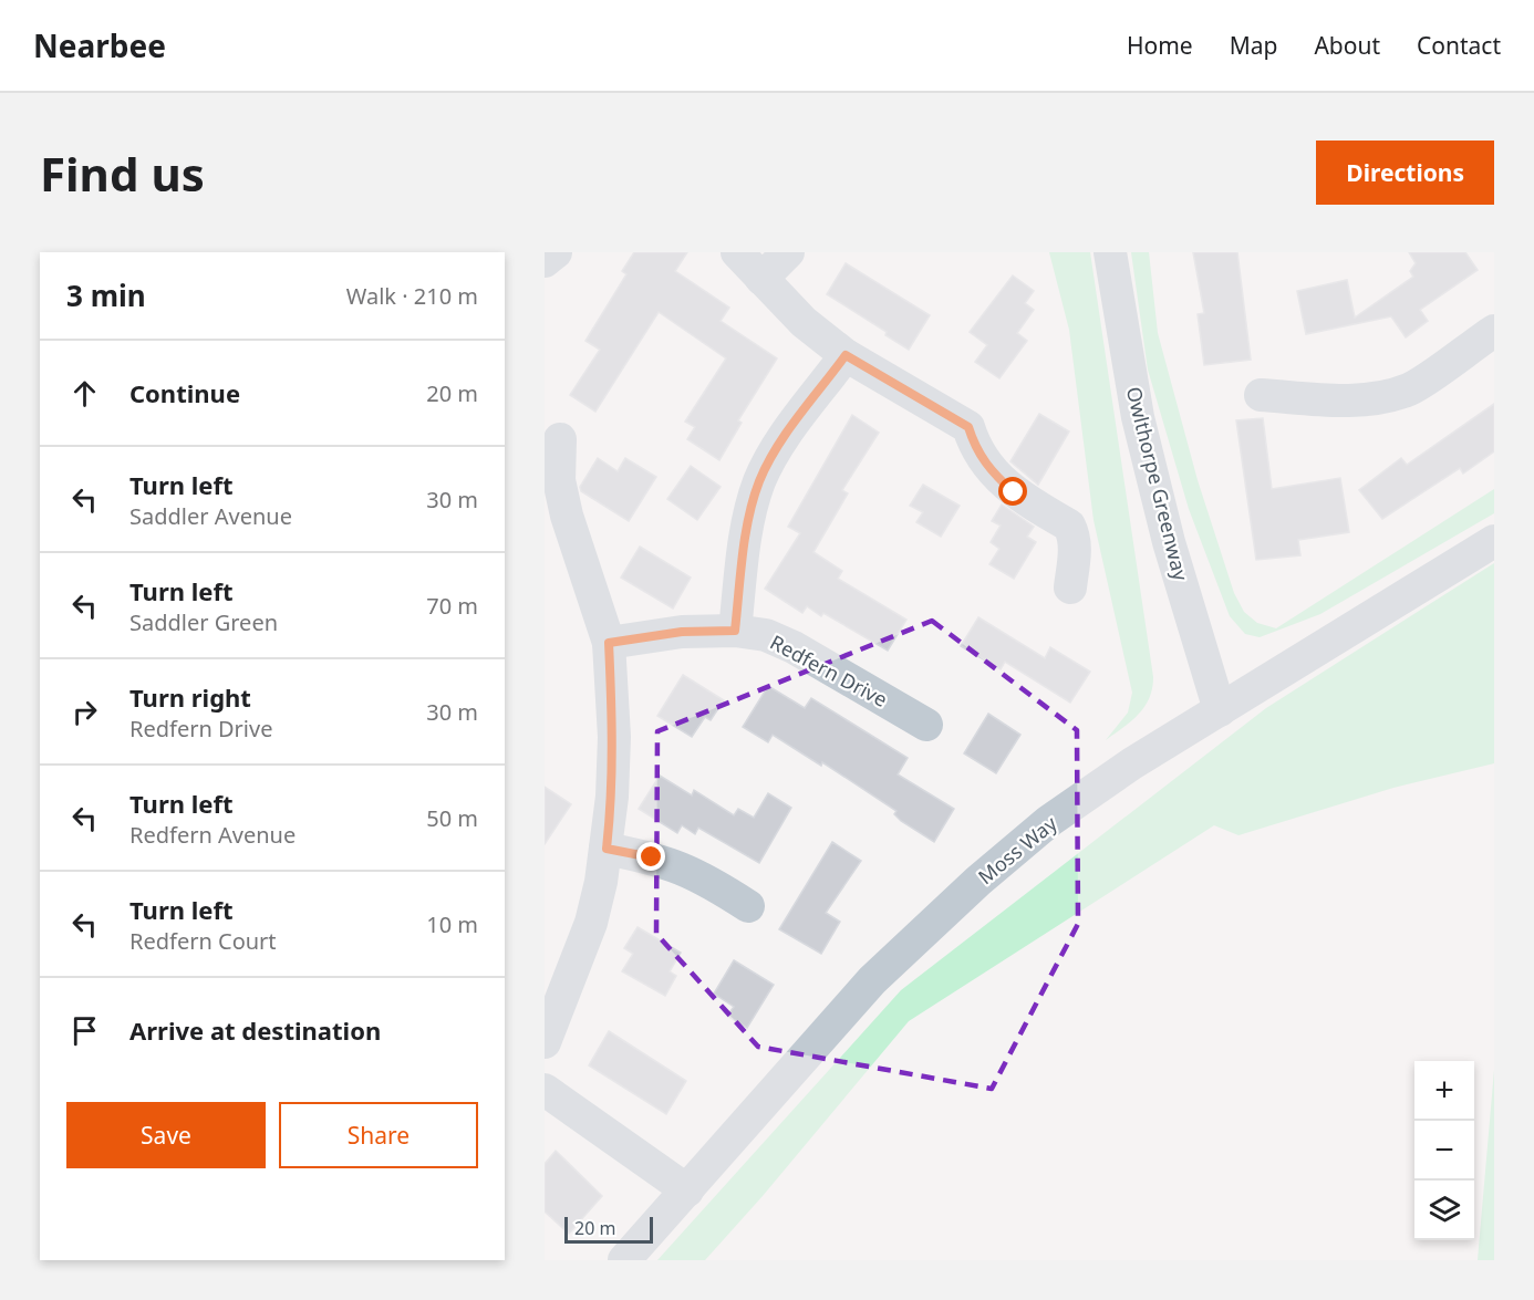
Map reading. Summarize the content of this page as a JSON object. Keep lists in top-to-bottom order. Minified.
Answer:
{"streets":{"street":["Owlthorpe Greenway","Redfern Drive","Moss Way"]},"crossings":[["Owlthorpe Greenway","Moss Way"]],"scale_bar":"20 m","page":{"header":"Nearbee","nav":["Home","Map","About","Contact"],"buttons":["Directions",["Save","Share"]],"title":"Find us","heading":["3 min","Walk · 210 m"],"list":[["Continue","20 m"],["Turn left","Saddler Avenue","30 m"],["Turn left","Saddler Green","70 m"],["Turn right","Redfern Drive","30 m"],["Turn left","Redfern Avenue","50 m"],["Turn left","Redfern Court","10 m"],"Arrive at destination"],"map_buttons":["+","−"],"scale":"20 m"}}
